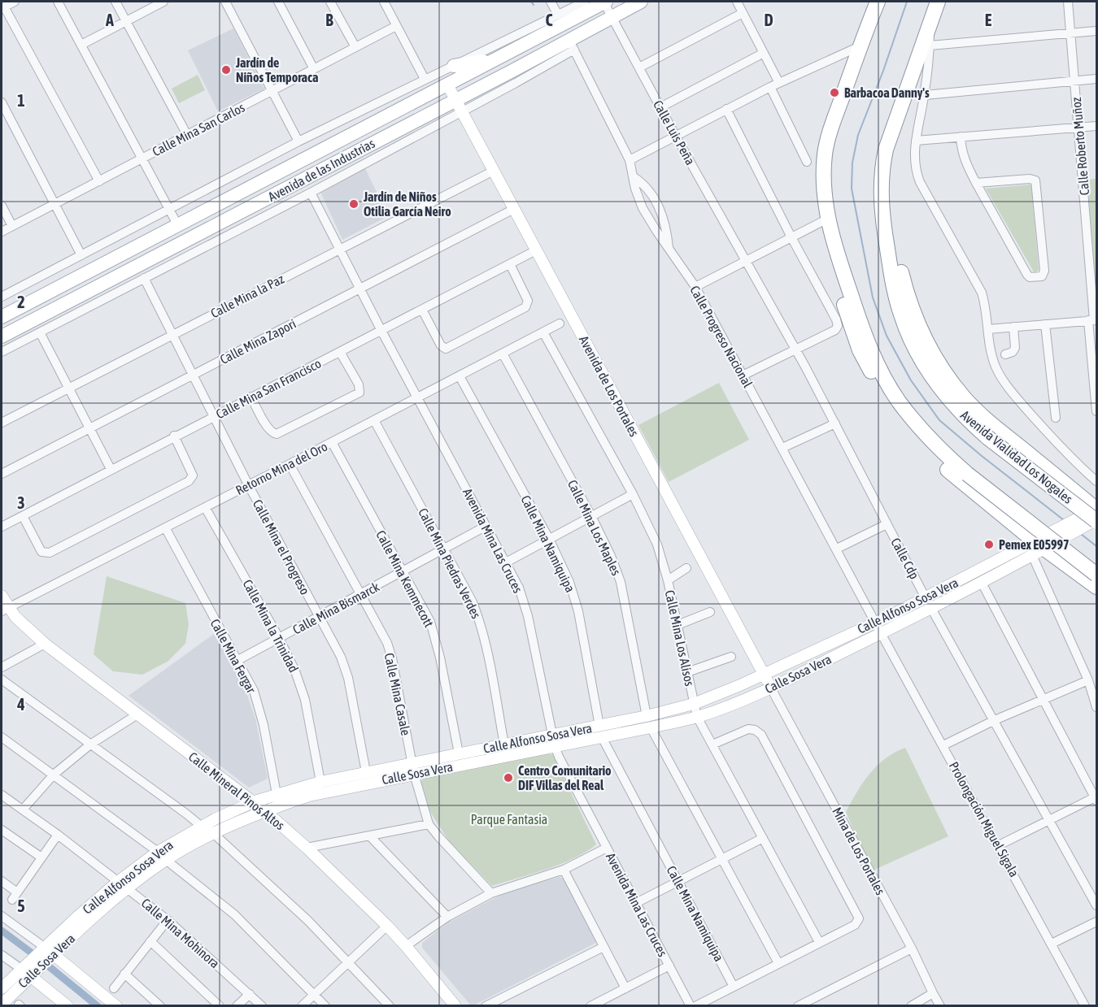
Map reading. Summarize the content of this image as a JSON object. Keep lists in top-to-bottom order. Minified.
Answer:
{"streets":{"highway":["Avenida Vialidad Los Nogales"],"main road":["Avenida de las Industrias","Avenida de Los Portales","Calle Alfonso Sosa Vera","Calle Sosa Vera","Calle Mineral Pinos Altos"],"street":["Calle Mina San Carlos","Calle Luis Peña","Calle Roberto Muñoz","Calle Mina la Paz","Calle Progreso Nacional","Calle Mina Zapori","Calle Mina San Francisco","Retorno Mina del Oro","Calle Mina Los Maples","Avenida Mina Las Cruces","Calle Mina Namiquipa","Calle Mina el Progreso","Calle Cdp","Calle Mina Piedras Verdes","Calle Mina Kemmecott","Calle Mina Bismarck","Calle Mina la Trinidad","Calle Mina Los Alisos","Calle Mina Fergar","Calle Mina Casale","Prolongación Miguel Sigala","Mina de Los Portales","Calle Mina Mohinora"]},"crossings":[["Calle Luis Peña","Avenida de las Industrias"],["Calle Luis Peña","Calle Cdp"],["Avenida de las Industrias","Calle Progreso Nacional"],["Avenida de las Industrias","Avenida de Los Portales"],["Avenida de las Industrias","Avenida Mina Las Cruces"],["Avenida de las Industrias","Calle Mina el Progreso"],["Calle Mina la Paz","Avenida de Los Portales"],["Calle Mina la Paz","Avenida Mina Las Cruces"],["Calle Mina la Paz","Calle Mina el Progreso"],["Calle Progreso Nacional","Calle Alfonso Sosa Vera"],["Calle Progreso Nacional","Calle Sosa Vera"],["Calle Progreso Nacional","Prolongación Miguel Sigala"],["Calle Mina Zapori","Avenida de Los Portales"],["Calle Mina Zapori","Avenida Mina Las Cruces"],["Calle Mina Zapori","Calle Mina el Progreso"],["Avenida de Los Portales","Calle Mina San Francisco"],["Avenida de Los Portales","Calle Alfonso Sosa Vera"],["Avenida de Los Portales","Calle Sosa Vera"],["Avenida de Los Portales","Mina de Los Portales"],["Calle Mina San Francisco","Avenida Mina Las Cruces"],["Calle Mina San Francisco","Calle Mina el Progreso"],["Avenida Vialidad Los Nogales","Calle Alfonso Sosa Vera"],["Retorno Mina del Oro","Calle Mina Los Maples"],["Retorno Mina del Oro","Avenida Mina Las Cruces"],["Retorno Mina del Oro","Calle Mina Namiquipa"],["Retorno Mina del Oro","Calle Mina el Progreso"],["Retorno Mina del Oro","Calle Mina Piedras Verdes"],["Retorno Mina del Oro","Calle Mina Kemmecott"],["Retorno Mina del Oro","Calle Mina la Trinidad"],["Retorno Mina del Oro","Calle Mina Los Alisos"],["Retorno Mina del Oro","Calle Mina Fergar"],["Retorno Mina del Oro","Calle Mina Casale"],["Retorno Mina del Oro","Calle Mineral Pinos Altos"],["Calle Mina Los Maples","Calle Alfonso Sosa Vera"],["Avenida Mina Las Cruces","Calle Alfonso Sosa Vera"],["Avenida Mina Las Cruces","Calle Mina Bismarck"],["Avenida Mina Las Cruces","Calle Sosa Vera"],["Calle Mina Namiquipa","Calle Alfonso Sosa Vera"],["Calle Mina Namiquipa","Calle Sosa Vera"],["Calle Mina el Progreso","Calle Alfonso Sosa Vera"],["Calle Mina el Progreso","Calle Mina Bismarck"],["Calle Cdp","Calle Alfonso Sosa Vera"],["Calle Mina Piedras Verdes","Calle Alfonso Sosa Vera"],["Calle Mina Piedras Verdes","Calle Mina Bismarck"],["Calle Mina Kemmecott","Calle Alfonso Sosa Vera"],["Calle Mina Kemmecott","Calle Mina Bismarck"],["Calle Alfonso Sosa Vera","Calle Mina la Trinidad"],["Calle Alfonso Sosa Vera","Calle Mina Los Alisos"],["Calle Alfonso Sosa Vera","Calle Mina Fergar"],["Calle Alfonso Sosa Vera","Calle Sosa Vera"],["Calle Alfonso Sosa Vera","Calle Mina Casale"],["Calle Alfonso Sosa Vera","Calle Mineral Pinos Altos"],["Calle Alfonso Sosa Vera","Prolongación Miguel Sigala"],["Calle Alfonso Sosa Vera","Calle Mina Mohinora"],["Calle Mina Bismarck","Calle Mina la Trinidad"],["Calle Mina Bismarck","Calle Mina Fergar"],["Calle Mina Bismarck","Calle Mina Casale"],["Calle Mina Los Alisos","Calle Sosa Vera"],["Calle Sosa Vera","Calle Mina Casale"],["Calle Sosa Vera","Calle Mineral Pinos Altos"],["Calle Sosa Vera","Prolongación Miguel Sigala"],["Calle Sosa Vera","Mina de Los Portales"],["Calle Sosa Vera","Calle Mina Mohinora"]],"parks":["Parque Fantasia"],"places":["Jardín de Niños Temporaca","Barbacoa Danny's","Jardín de Niños Otilia García Neiro","Pemex E05997","Centro Comunitario DIF Villas del Real"],"grid":{"columns":["A","B","C","D","E"],"rows":["1","2","3","4","5"]}}
